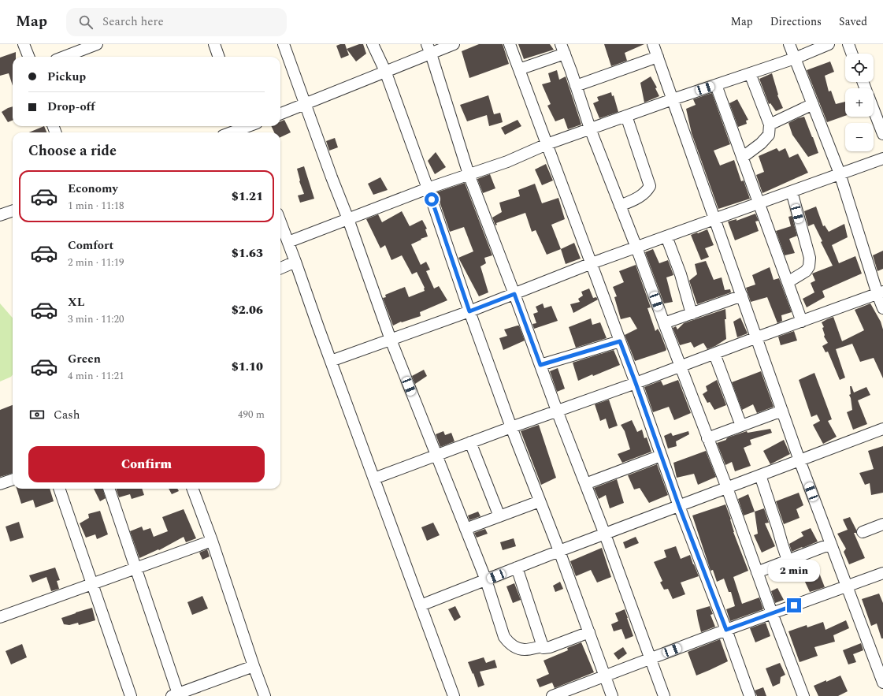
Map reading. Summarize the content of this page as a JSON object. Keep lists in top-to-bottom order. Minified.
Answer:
{"page":{"header":"Map","search":"Search here","nav":["Map","Directions","Saved"],"map_buttons":["+","−"],"banner":["Pickup","Drop-off"],"heading":"Choose a ride","list":[{"name":"Economy","note":"1 min · 11:18","value":"$1.21"},{"name":"Comfort","note":"2 min · 11:19","value":"$1.63"},{"name":"XL","note":"3 min · 11:20","value":"$2.06"},{"name":"Green","note":"4 min · 11:21","value":"$1.10"}],"pay":["Cash","490 m"],"buttons":"Confirm","bubble":"2 min"}}
